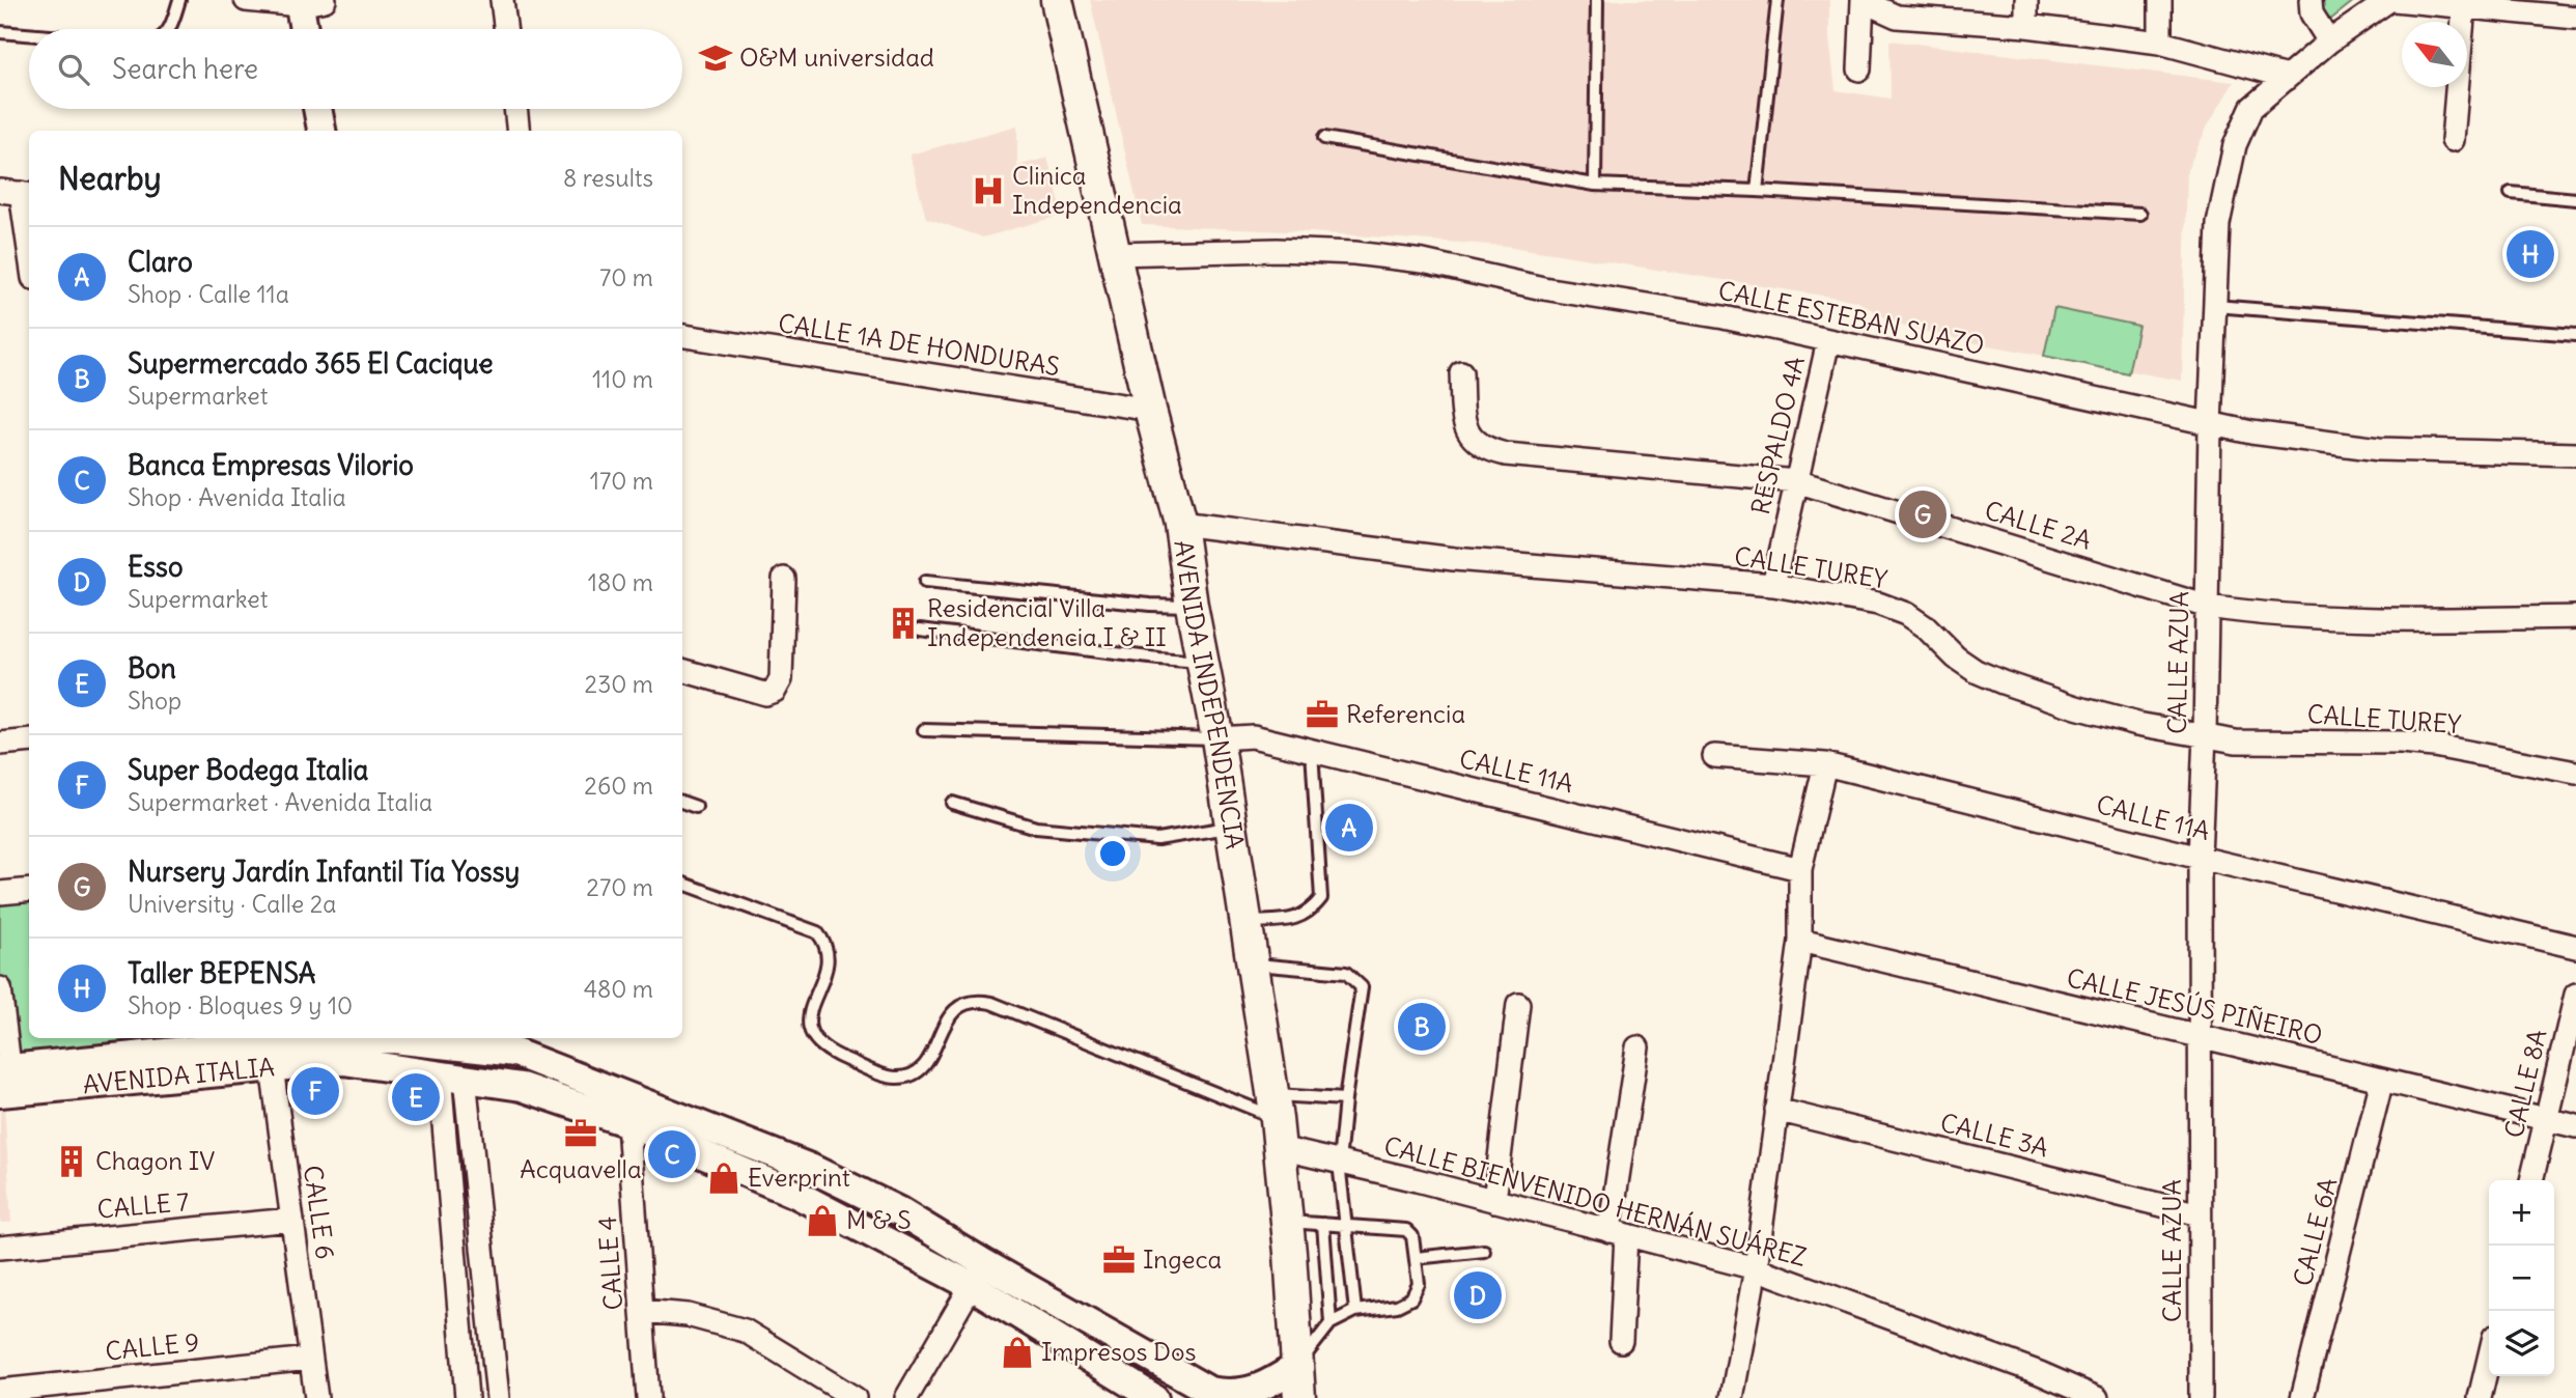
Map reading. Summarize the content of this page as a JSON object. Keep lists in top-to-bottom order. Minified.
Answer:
{"streets":{"main road":["AVENIDA INDEPENDENCIA"],"street":["CALLE ESTEBAN SUAZO","CALLE 1A DE HONDURAS","RESPALDO 4A","CALLE 2A","CALLE TUREY","CALLE AZUA","CALLE 11A","CALLE JESÚS PIÑEIRO","AVENIDA ITALIA","CALLE 8A","CALLE 3A","CALLE BIENVENIDO HERNÁN SUÁREZ","CALLE 7","CALLE 6","CALLE 6A","CALLE 4","CALLE 9"]},"crossings":[["CALLE ESTEBAN SUAZO","RESPALDO 4A"],["CALLE ESTEBAN SUAZO","CALLE AZUA"],["CALLE ESTEBAN SUAZO","AVENIDA INDEPENDENCIA"],["CALLE 1A DE HONDURAS","AVENIDA INDEPENDENCIA"],["RESPALDO 4A","CALLE 2A"],["RESPALDO 4A","CALLE TUREY"],["CALLE 2A","CALLE AZUA"],["CALLE TUREY","CALLE AZUA"],["CALLE TUREY","AVENIDA INDEPENDENCIA"],["CALLE AZUA","CALLE 11A"],["CALLE AZUA","CALLE JESÚS PIÑEIRO"],["CALLE AZUA","CALLE 3A"],["AVENIDA INDEPENDENCIA","CALLE 11A"],["AVENIDA INDEPENDENCIA","AVENIDA ITALIA"],["AVENIDA INDEPENDENCIA","CALLE BIENVENIDO HERNÁN SUÁREZ"],["CALLE JESÚS PIÑEIRO","CALLE 8A"],["CALLE JESÚS PIÑEIRO","CALLE 6A"],["AVENIDA ITALIA","CALLE 6"],["AVENIDA ITALIA","CALLE 4"],["CALLE 7","CALLE 6"],["CALLE 6","CALLE 9"]],"places":{"school or university":["O&M universidad"],"hospital":["Clinica Independencia"],"building":["Residencial Villa Independencia I & II","Chagon IV"],"office":["Referencia","Acquavella","Ingeca"],"shop":["Everprint","M & S","Impresos Dos"]},"north":"top left","page":{"search":"Search here","heading":["Nearby","8 results"],"list":[{"mark":"A","name":"Claro","note":"Shop · Calle 11a","value":"70 m"},{"mark":"B","name":"Supermercado 365 El Cacique","note":"Supermarket","value":"110 m"},{"mark":"C","name":"Banca Empresas Vilorio","note":"Shop · Avenida Italia","value":"170 m"},{"mark":"D","name":"Esso","note":"Supermarket","value":"180 m"},{"mark":"E","name":"Bon","note":"Shop","value":"230 m"},{"mark":"F","name":"Super Bodega Italia","note":"Supermarket · Avenida Italia","value":"260 m"},{"mark":"G","name":"Nursery Jardín Infantil Tía Yossy","note":"University · Calle 2a","value":"270 m"},{"mark":"H","name":"Taller BEPENSA","note":"Shop · Bloques 9 y 10","value":"480 m"}],"pins":["H","G","A","B","F","E","C","D"],"map_buttons":["+","−"]}}
